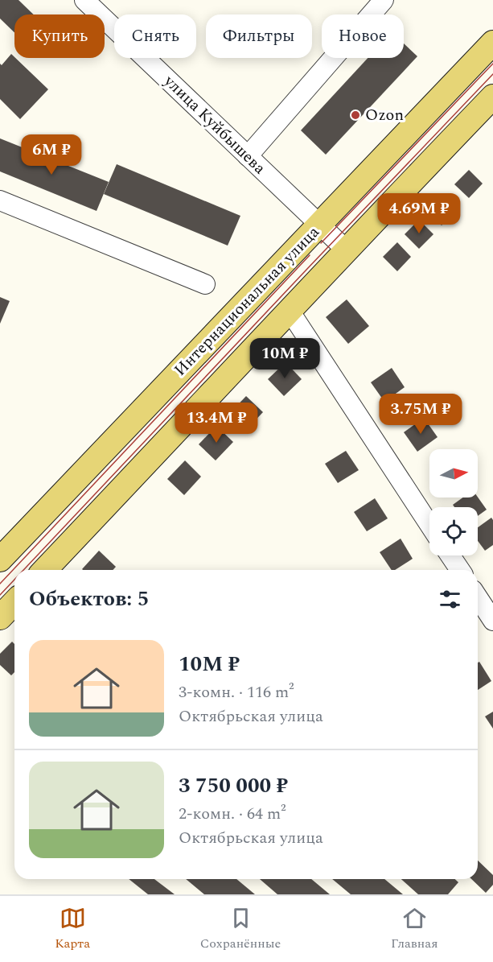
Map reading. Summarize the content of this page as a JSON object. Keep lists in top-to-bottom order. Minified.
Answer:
{"streets":{"main road":["Интернациональная улица"],"street":["улица Куйбышева"]},"crossings":[["улица Куйбышева","Интернациональная улица"]],"places":["Ozon"],"north":"right","page":{"chip":["Купить","Снять","Фильтры","Новое"],"price":["6M ₽","4.69M ₽","10M ₽","3.75M ₽","13.4M ₽"],"heading":"Объектов: 5","list":[{"name":"10M ₽","note":"3-комн. · 116 m² · Октябрьская улица"},{"name":"3 750 000 ₽","note":"2-комн. · 64 m² · Октябрьская улица"}],"tabs":["Карта","Сохранённые","Главная"]}}
